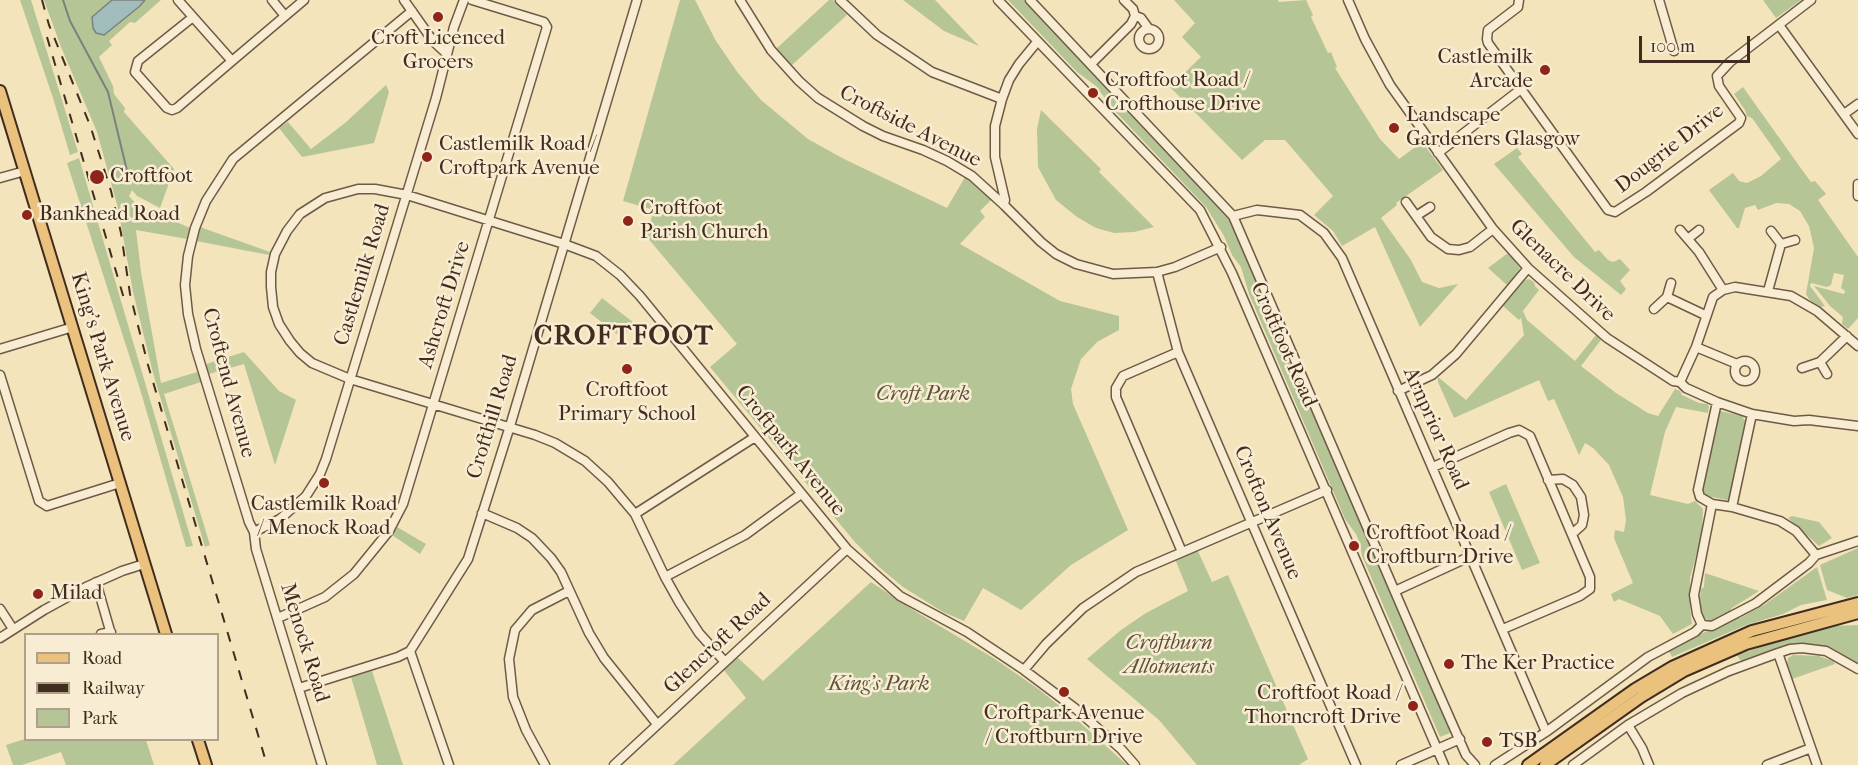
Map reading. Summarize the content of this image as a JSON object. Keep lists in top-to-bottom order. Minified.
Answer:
{"streets":{"main road":["King's Park Avenue"],"street":["Croftside Avenue","Dougrie Drive","Glenacre Drive","Castlemilk Road","Ashcroft Drive","Croftfoot Road","Croftend Avenue","Crofthill Road","Arnprior Road","Croftpark Avenue","Crofton Avenue","Menock Road","Glencroft Road"]},"crossings":[["Croftside Avenue","Croftfoot Road"],["Croftside Avenue","Crofton Avenue"],["Castlemilk Road","Croftend Avenue"],["Castlemilk Road","Croftpark Avenue"],["Castlemilk Road","Menock Road"],["Ashcroft Drive","Croftpark Avenue"],["Ashcroft Drive","Menock Road"],["Croftfoot Road","Arnprior Road"],["Croftend Avenue","Menock Road"],["Crofthill Road","Croftpark Avenue"],["Croftpark Avenue","Glencroft Road"]],"districts":["CROFTFOOT"],"parks":["Croft Park","Croftburn Allotments","King's Park"],"places":["Croft Licenced Grocers","Castlemilk Arcade","Croftfoot Road / Crofthouse Drive","Landscape Gardeners Glasgow","Castlemilk Road / Croftpark Avenue","Croftfoot","Bankhead Road","Croftfoot Parish Church","Croftfoot Primary School","Castlemilk Road / Menock Road","Croftfoot Road / Croftburn Drive","Milad","The Ker Practice","Croftpark Avenue / Croftburn Drive","Croftfoot Road / Thorncroft Drive","TSB"],"legend":["Road","Railway","Park"],"scale_bar":"100 m"}
